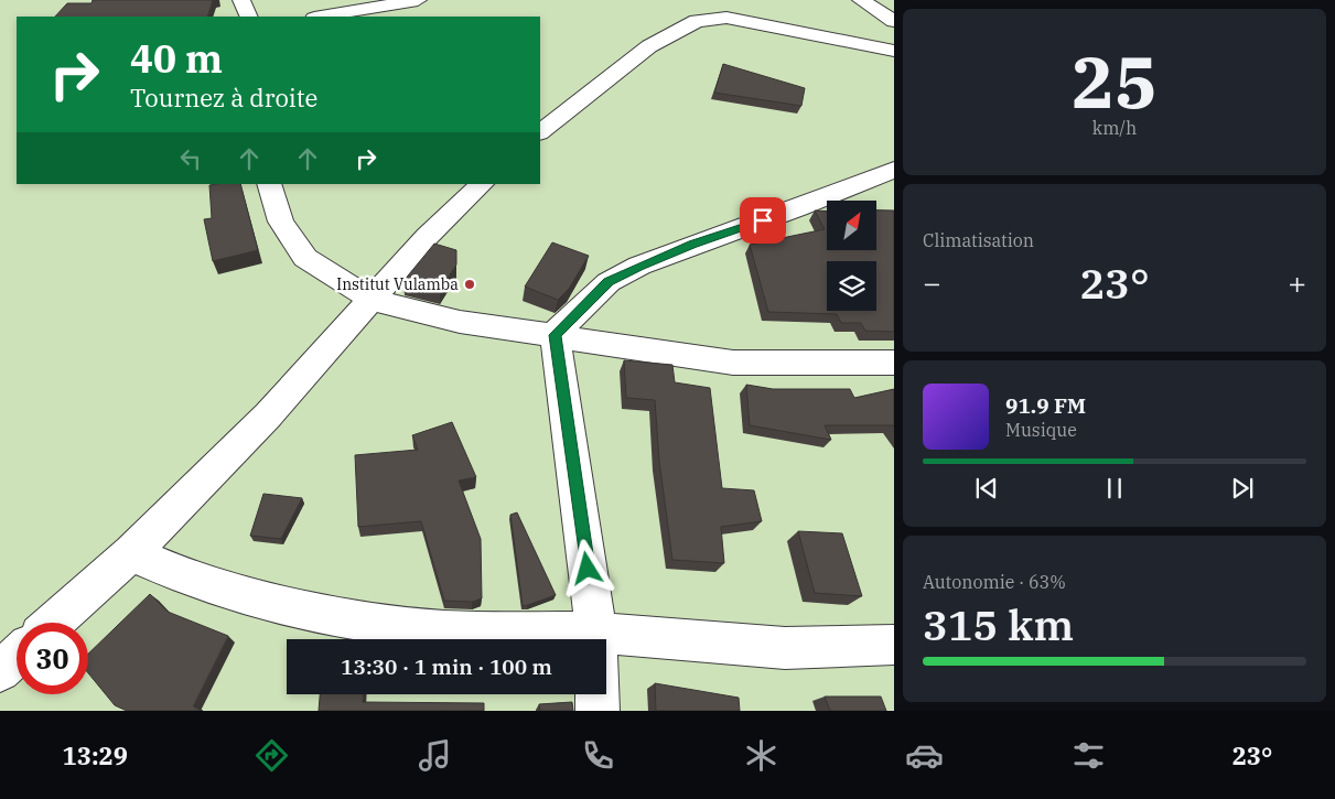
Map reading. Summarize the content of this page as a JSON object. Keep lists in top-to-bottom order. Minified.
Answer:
{"places":["Institut Vulamba"],"north":"top right","page":{"tile":[["25","km/h"],"Climatisation",["Autonomie · 63%","315 km"]],"turn":["40 m","Tournez à droite"],"heat":["−","23°","+"],"song":["91.9 FM","Musique"],"limit":"30","trip":"13:30 · 1 min · 100 m","tabs":["13:29","23°"]}}
